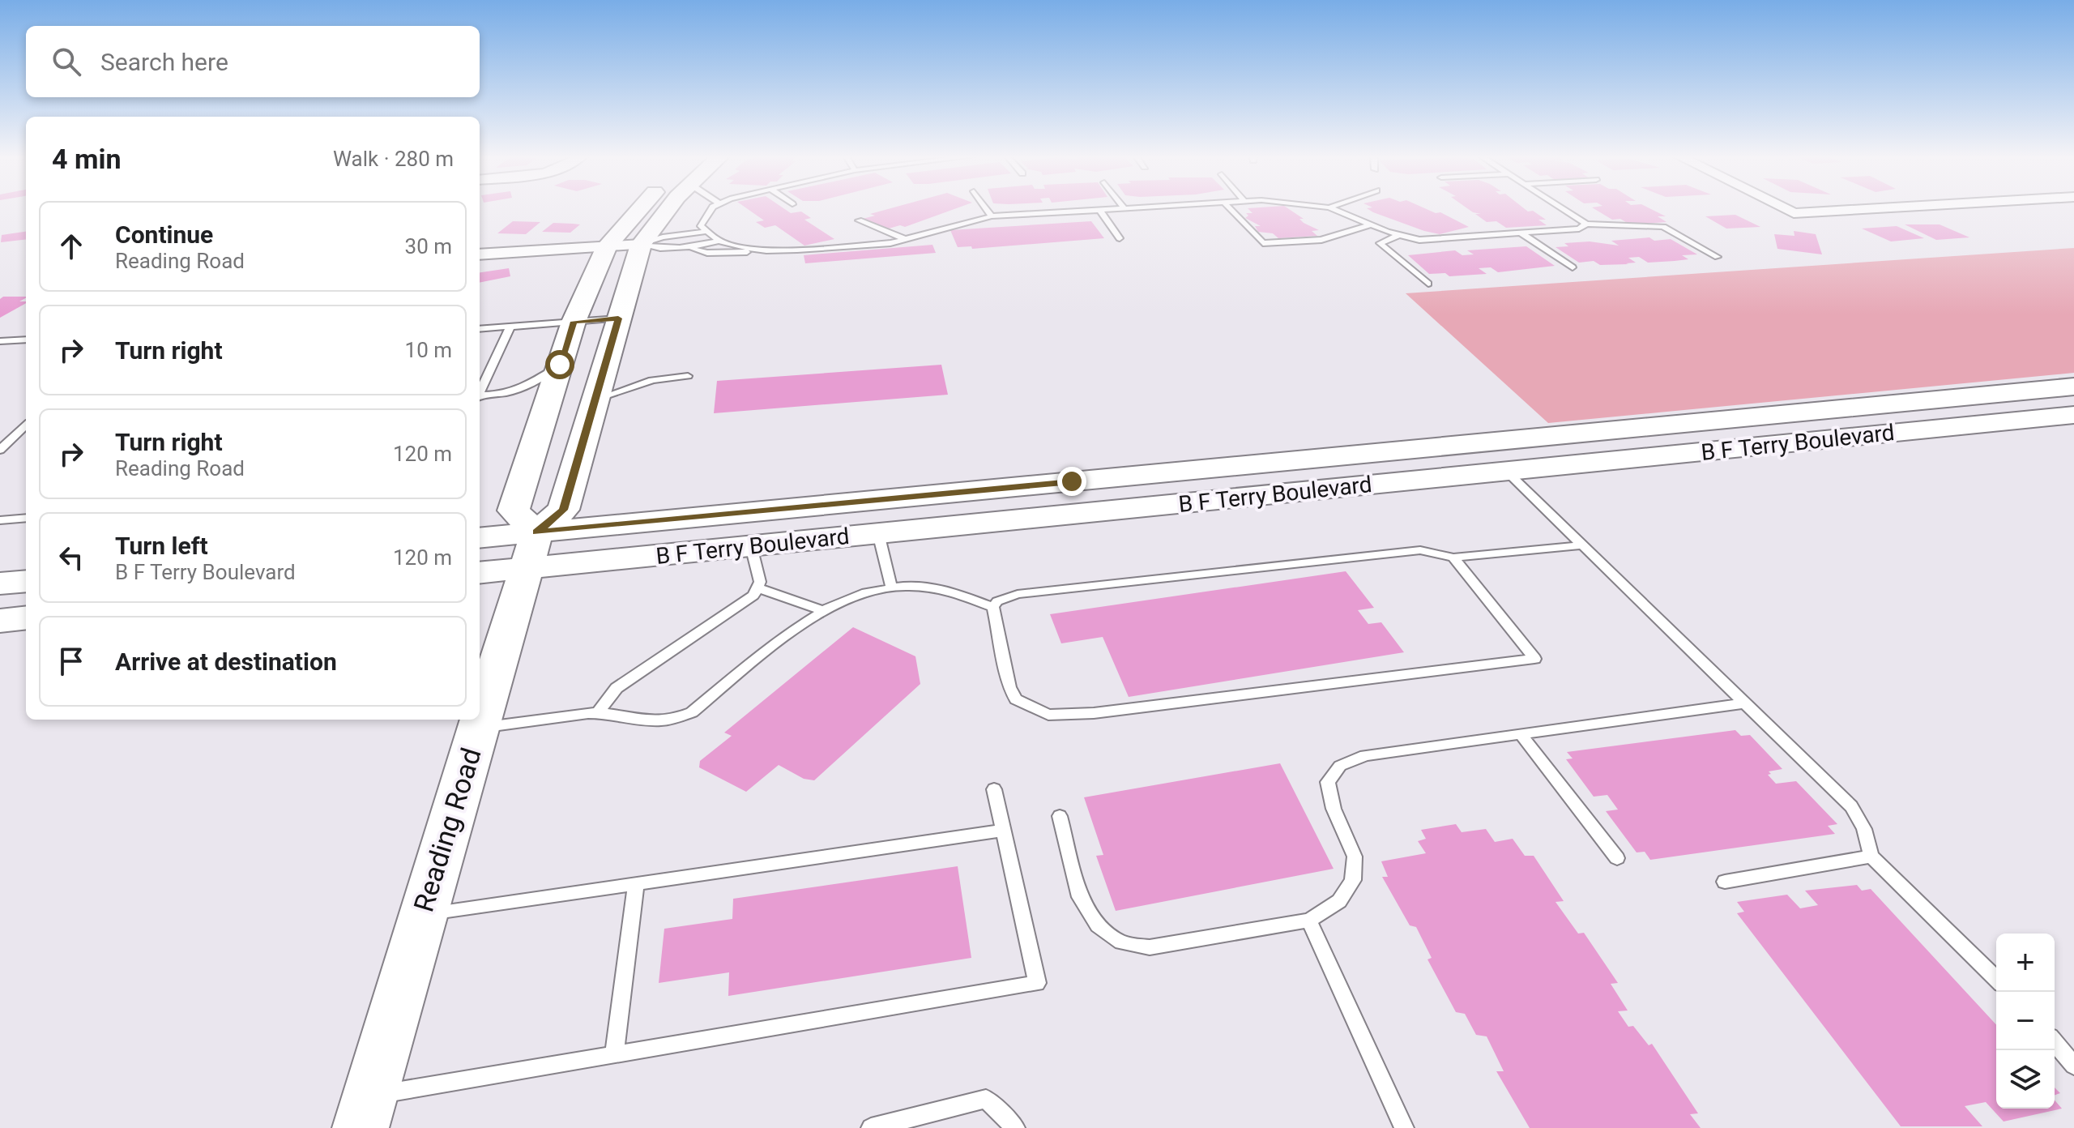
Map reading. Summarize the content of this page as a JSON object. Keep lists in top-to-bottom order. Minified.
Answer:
{"streets":{"main road":["B F Terry Boulevard","Reading Road"]},"crossings":[["B F Terry Boulevard","Reading Road"]],"page":{"search":"Search here","heading":["4 min","Walk · 280 m"],"list":[["Continue","Reading Road","30 m"],["Turn right","10 m"],["Turn right","Reading Road","120 m"],["Turn left","B F Terry Boulevard","120 m"],"Arrive at destination"],"map_buttons":["+","−"]}}
